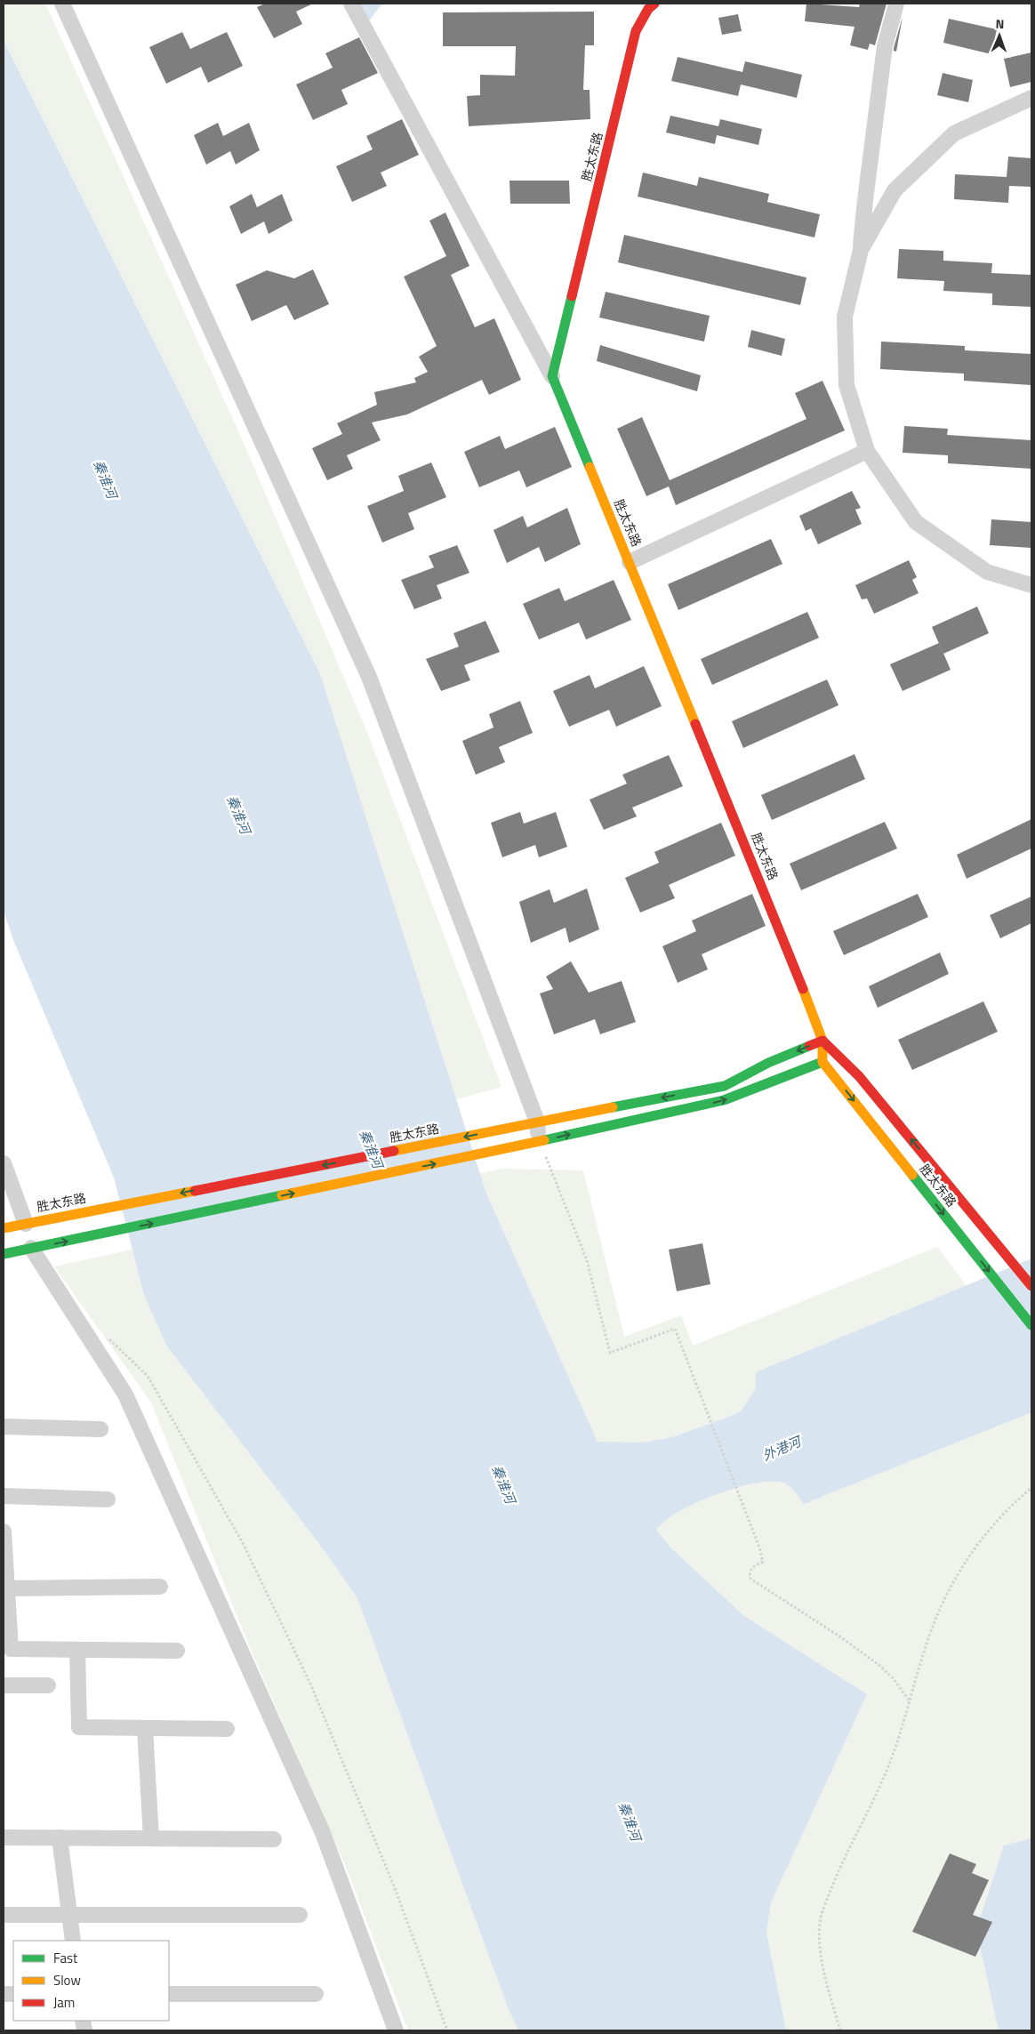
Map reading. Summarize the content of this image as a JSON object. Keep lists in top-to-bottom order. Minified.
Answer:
{"streets":{"main road":["胜太东路"]},"water":["秦淮河","外港河"],"legend":["Fast","Slow","Jam"],"north":"top"}
